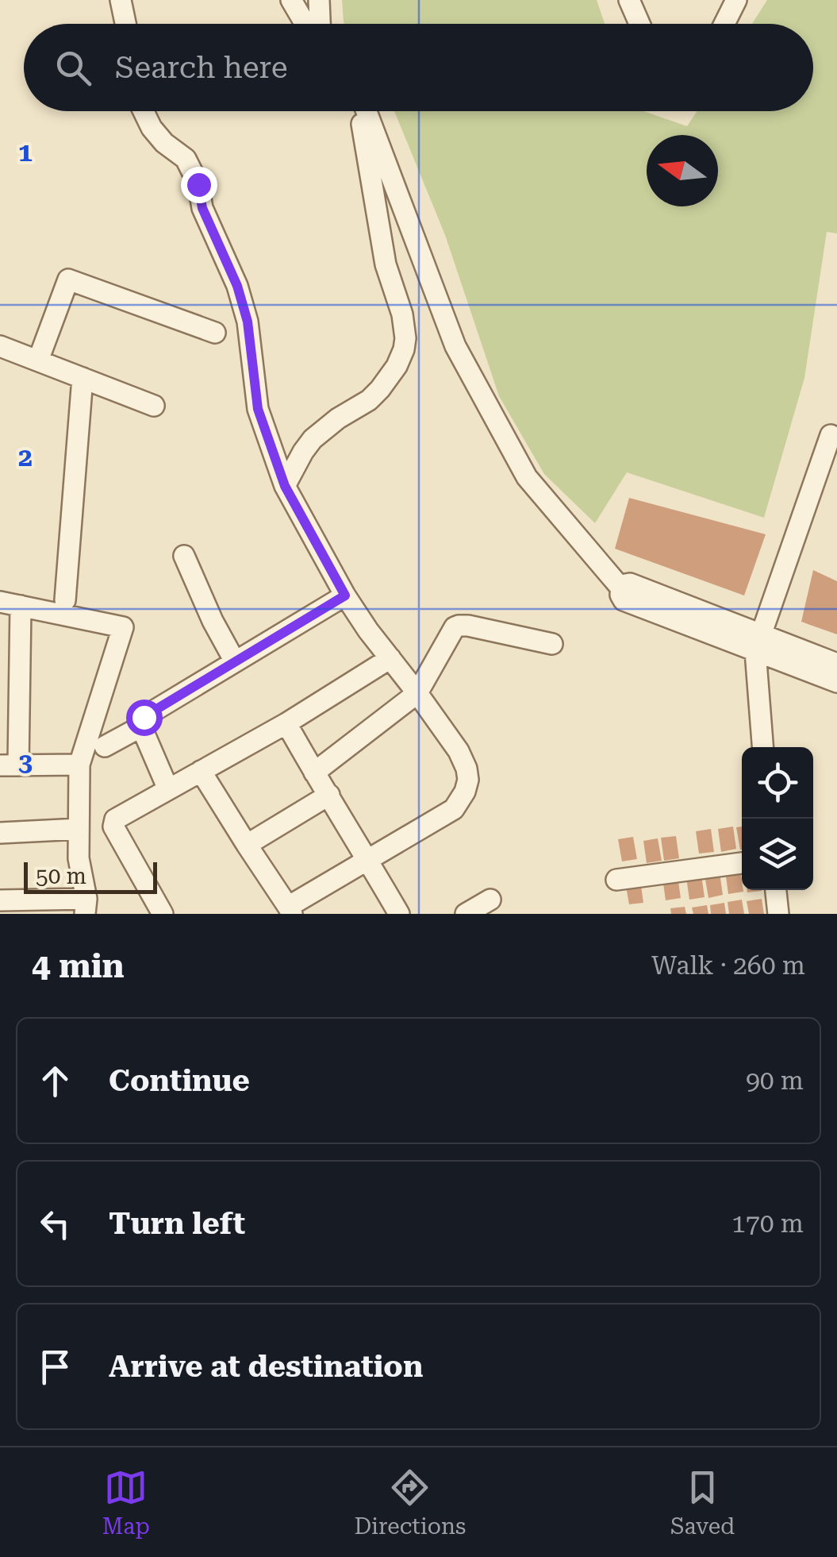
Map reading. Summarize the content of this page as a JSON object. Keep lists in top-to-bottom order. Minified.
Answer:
{"scale_bar":"50 m","north":"left","page":{"search":"Search here","scale":"50 m","heading":["4 min","Walk · 260 m"],"list":[["Continue","90 m"],["Turn left","170 m"],"Arrive at destination"],"nav":["Map","Directions","Saved"]},"grid":{"rows":["1","2","3"]}}
